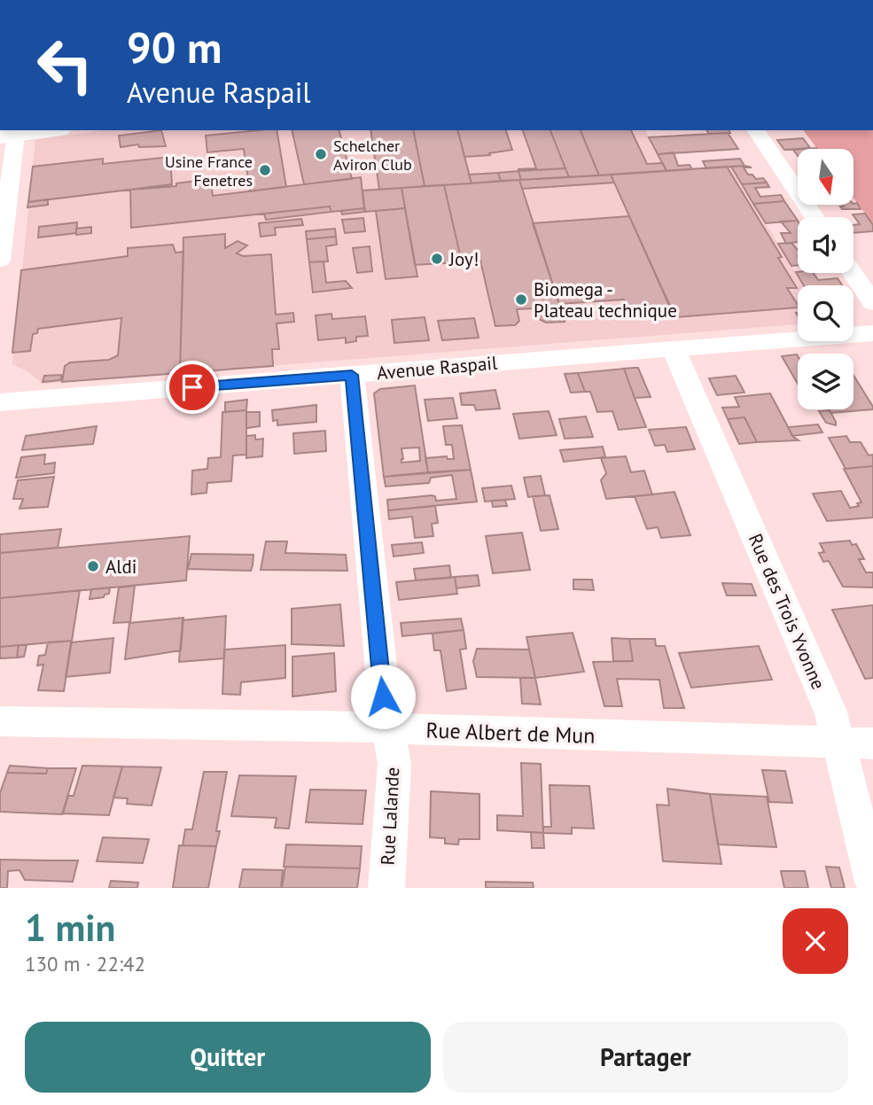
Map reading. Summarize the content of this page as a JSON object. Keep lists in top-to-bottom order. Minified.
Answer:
{"streets":{"street":["Avenue Raspail","Rue des Trois Yvonne","Rue Albert de Mun","Rue Lalande"]},"crossings":[["Avenue Raspail","Rue des Trois Yvonne"],["Avenue Raspail","Rue Lalande"],["Rue des Trois Yvonne","Rue Albert de Mun"],["Rue Albert de Mun","Rue Lalande"]],"places":["Schelcher Aviron Club","Usine France Fenetres","Joy!","Biomega - Plateau technique","Aldi"],"north":"bottom","page":{"turn":["90 m","Avenue Raspail"],"heading":["1 min","130 m · 22:42"],"buttons":["Quitter","Partager"]}}
